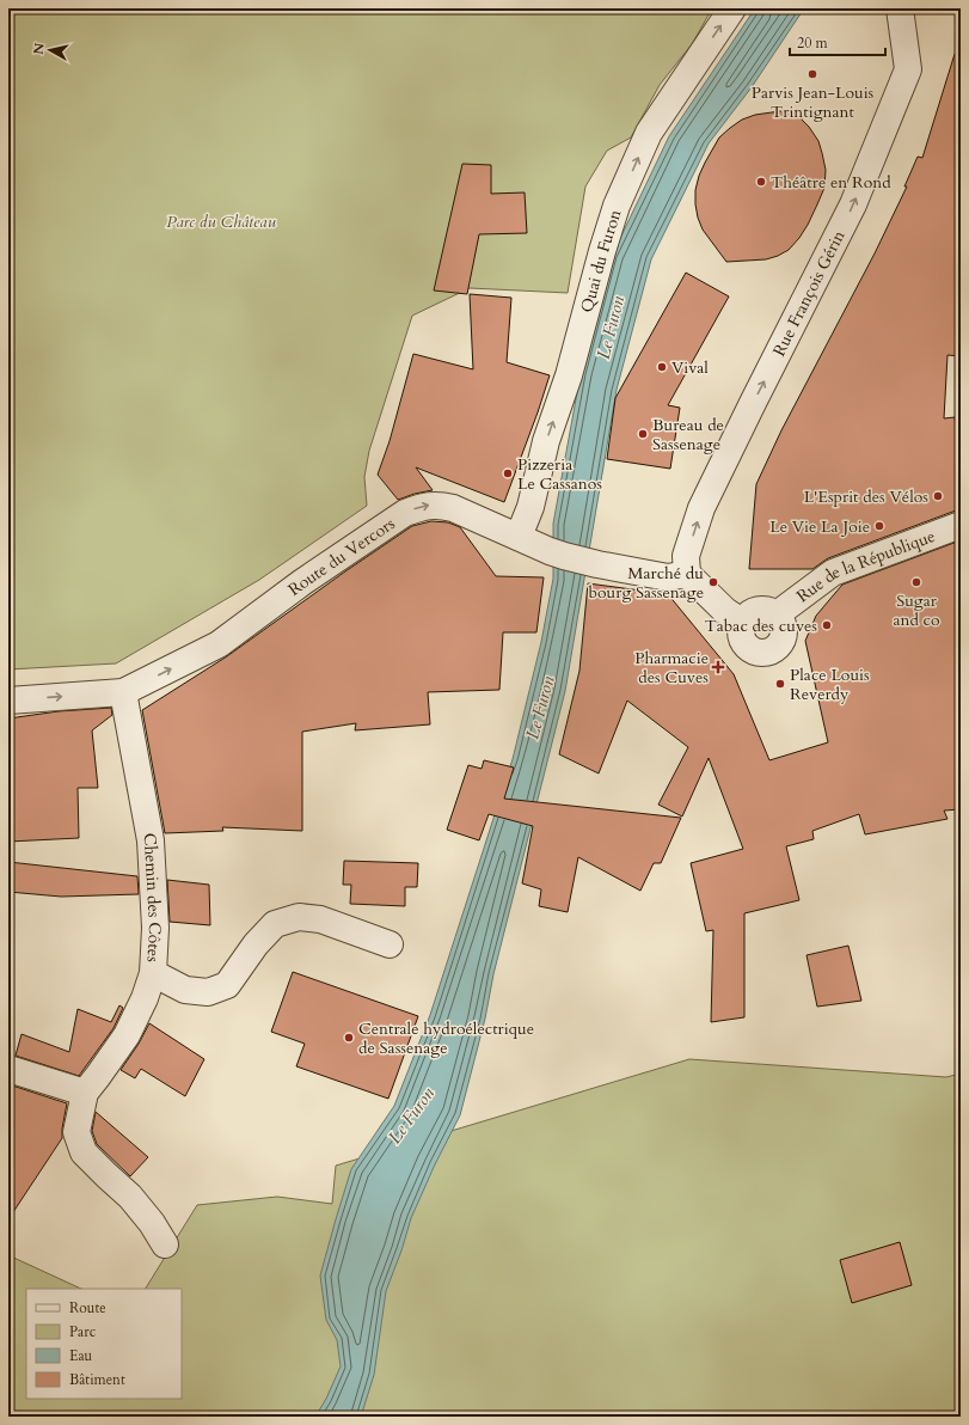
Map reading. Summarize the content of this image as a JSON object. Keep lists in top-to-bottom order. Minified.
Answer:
{"streets":{"street":["Quai du Furon","Rue François Gérin","Route du Vercors","Rue de la République","Chemin des Côtes"]},"crossings":[["Quai du Furon","Route du Vercors"],["Rue François Gérin","Route du Vercors"],["Route du Vercors","Chemin des Côtes"]],"one_way":["Quai du Furon","Rue François Gérin","Route du Vercors"],"water":["Le Furon"],"parks":["Parc du Château"],"places":{"other":["Parvis Jean-Louis Trintignant","Théâtre en Rond","Vival","Bureau de Sassenage","Pizzeria Le Cassanos","L'Esprit des Vélos","Le Vie La Joie","Marché du bourg Sassenage","Sugar and co","Tabac des cuves","Place Louis Reverdy","Centrale hydroélectrique de Sassenage"],"health":["Pharmacie des Cuves"]},"legend":["Route","Parc","Eau","Bâtiment"],"scale_bar":"20 m","north":"left"}
